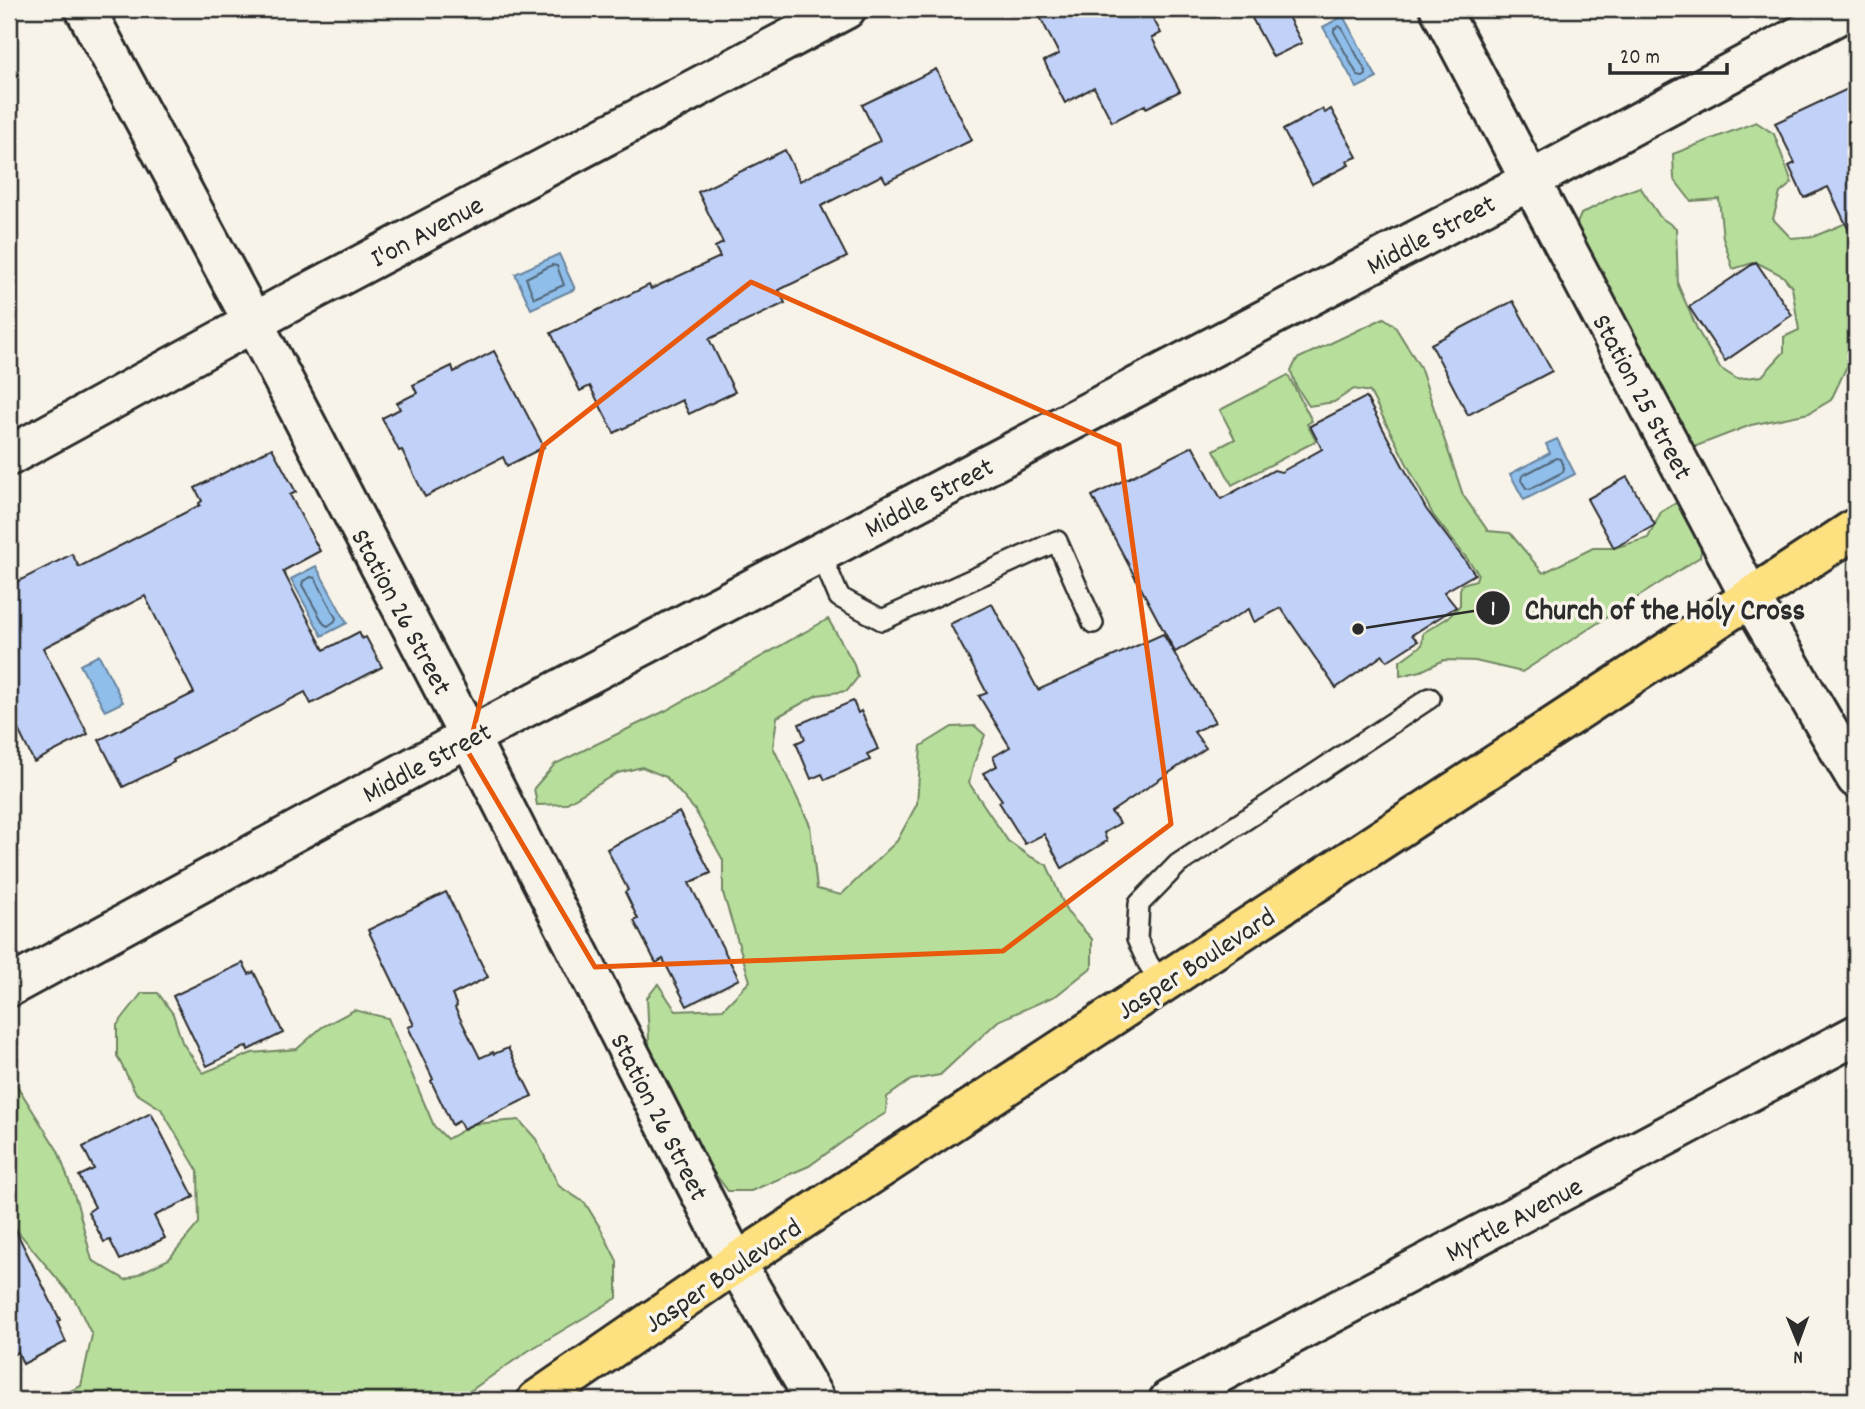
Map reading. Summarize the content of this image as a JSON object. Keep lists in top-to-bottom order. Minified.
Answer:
{"streets":{"main road":["Jasper Boulevard"],"street":["I'on Avenue","Middle Street","Station 25 Street","Station 26 Street","Myrtle Avenue"]},"crossings":[["I'on Avenue","Station 26 Street"],["Middle Street","Station 25 Street"],["Middle Street","Station 26 Street"],["Station 25 Street","Jasper Boulevard"],["Station 26 Street","Jasper Boulevard"]],"places":["Church of the Holy Cross"],"scale_bar":"20 m","north":"bottom"}
